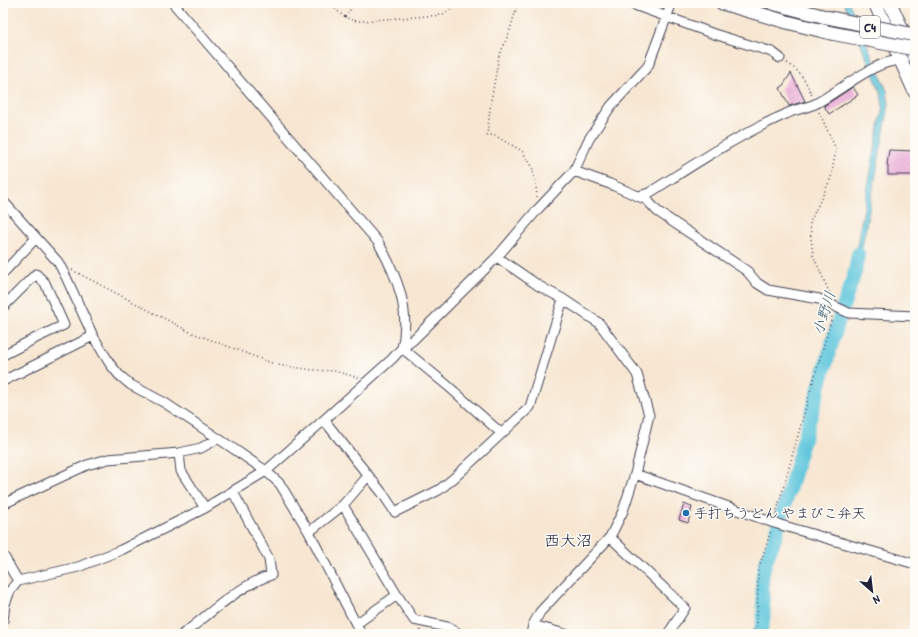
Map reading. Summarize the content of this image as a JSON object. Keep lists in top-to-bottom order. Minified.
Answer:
{"streets":{"highway":["C4"]},"districts":["西大沼"],"water":["小野川"],"places":["手打ちうどん やまびこ弁天"],"north":"bottom right"}
